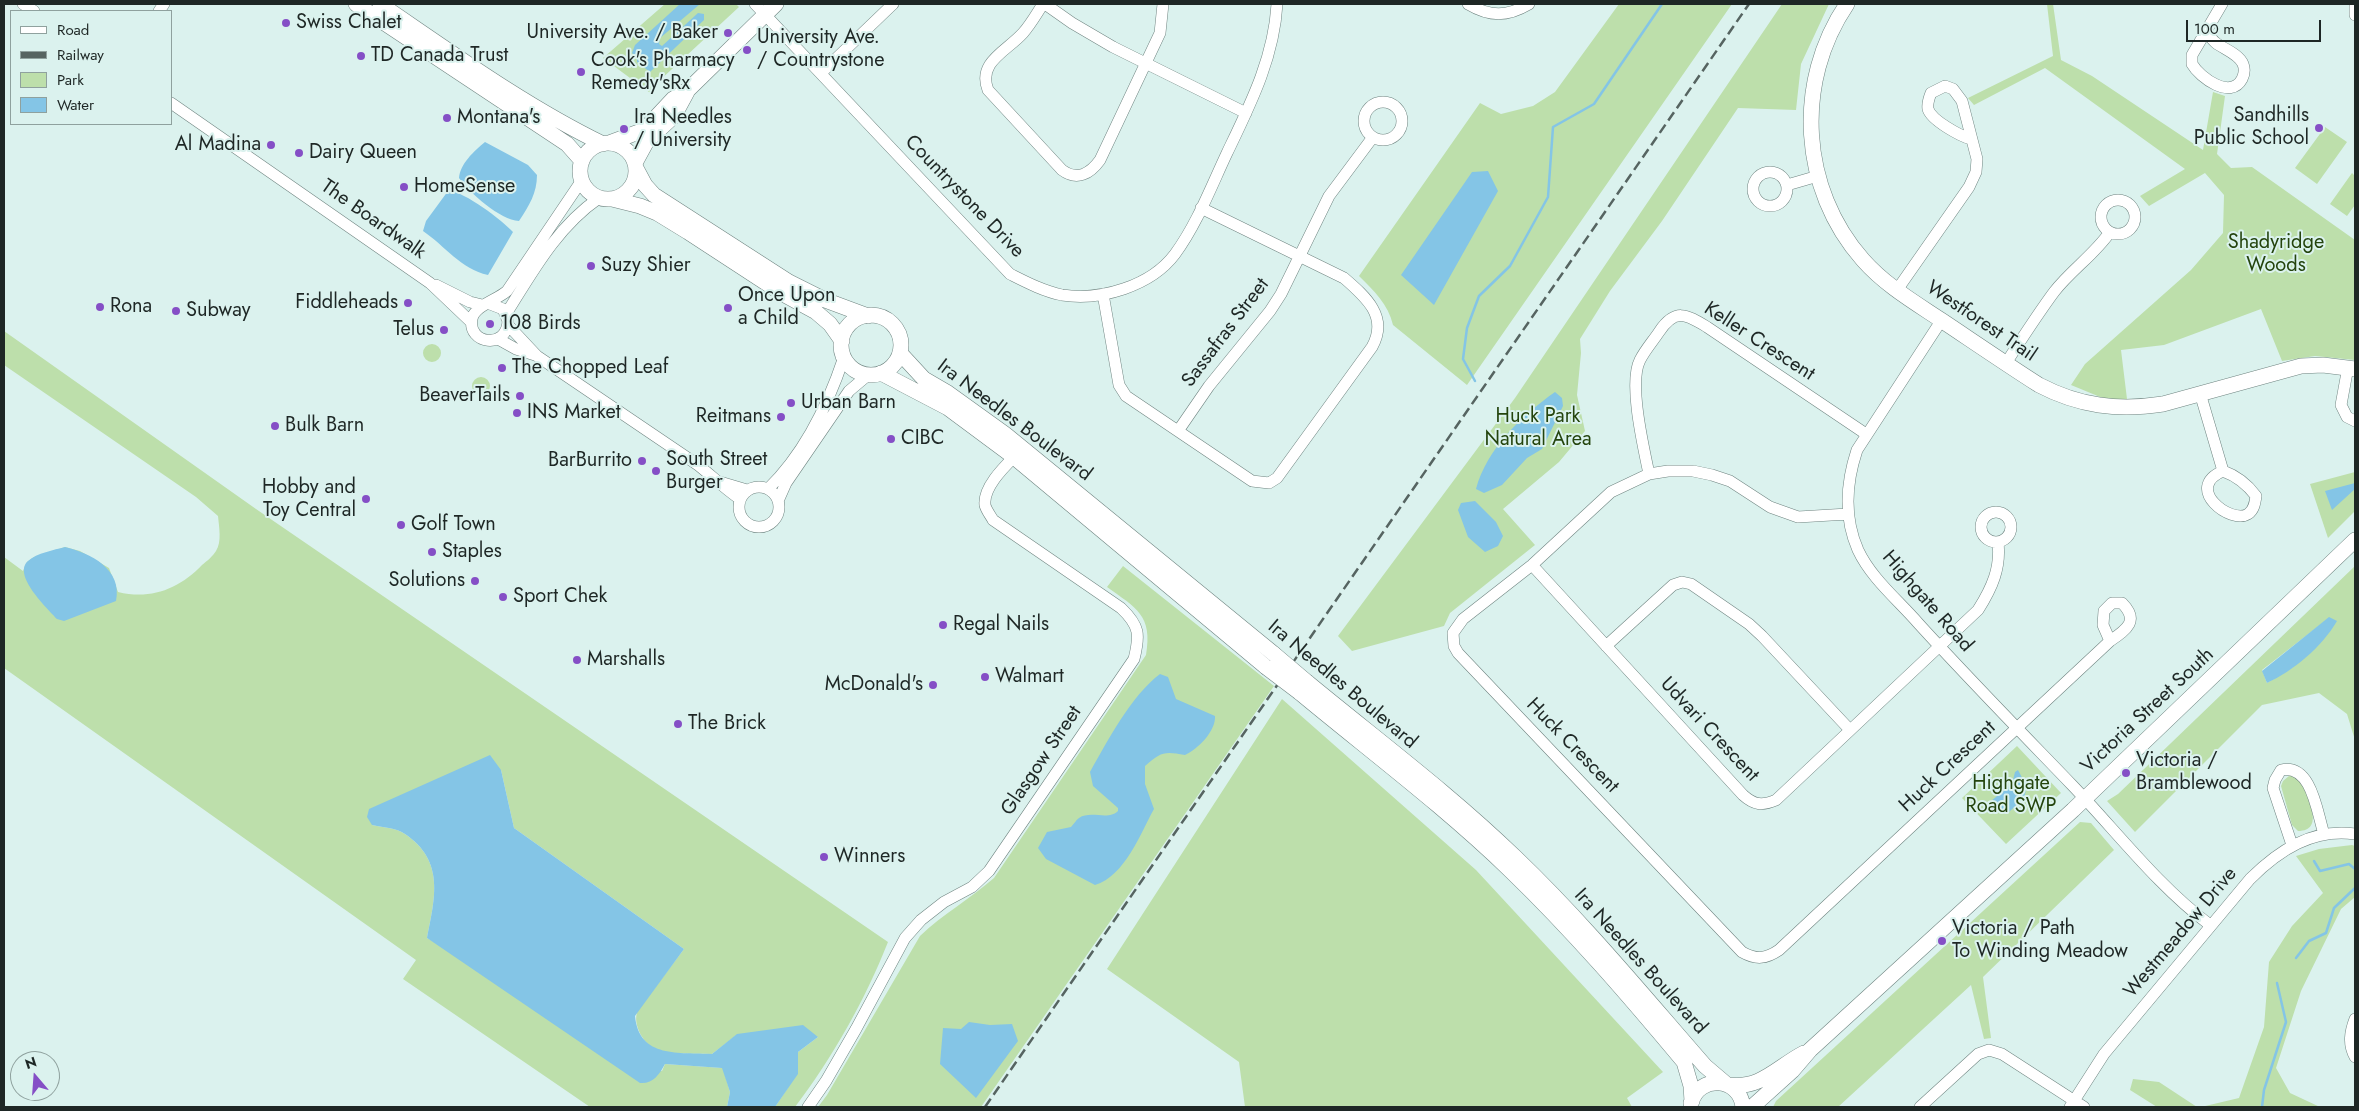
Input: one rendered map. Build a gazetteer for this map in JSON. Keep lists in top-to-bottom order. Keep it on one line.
{"streets":{"main road":["Westforest Trail","Ira Needles Boulevard","Victoria Street South"],"street":["Countrystone Drive","The Boardwalk","Sassafras Street","Keller Crescent","Highgate Road","Udvari Crescent","Huck Crescent","Glasgow Street","Westmeadow Drive"]},"crossings":[["Westforest Trail","Highgate Road"],["Keller Crescent","Highgate Road"],["Keller Crescent","Huck Crescent"],["Ira Needles Boulevard","Victoria Street South"],["Ira Needles Boulevard","Glasgow Street"],["Highgate Road","Victoria Street South"],["Highgate Road","Udvari Crescent"],["Highgate Road","Huck Crescent"],["Highgate Road","Westmeadow Drive"],["Udvari Crescent","Huck Crescent"]],"parks":["Shadyridge Woods","Huck Park Natural Area","Highgate Road SWP"],"places":["Swiss Chalet","University Ave. / Baker","University Ave. / Countrystone","TD Canada Trust","Cook's Pharmacy Remedy'sRx","Montana's","Sandhills Public School","Ira Needles / University","Al Madina","Dairy Queen","HomeSense","Suzy Shier","Fiddleheads","Rona","Once Upon a Child","Subway","108 Birds","Telus","The Chopped Leaf","BeaverTails","Urban Barn","INS Market","Reitmans","Bulk Barn","CIBC","BarBurrito","South Street Burger","Hobby and Toy Central","Golf Town","Staples","Solutions","Sport Chek","Regal Nails","Marshalls","Walmart","McDonald's","The Brick","Victoria / Bramblewood","Winners","Victoria / Path To Winding Meadow"],"legend":["Road","Railway","Park","Water"],"scale_bar":"100 m","north":"top"}
